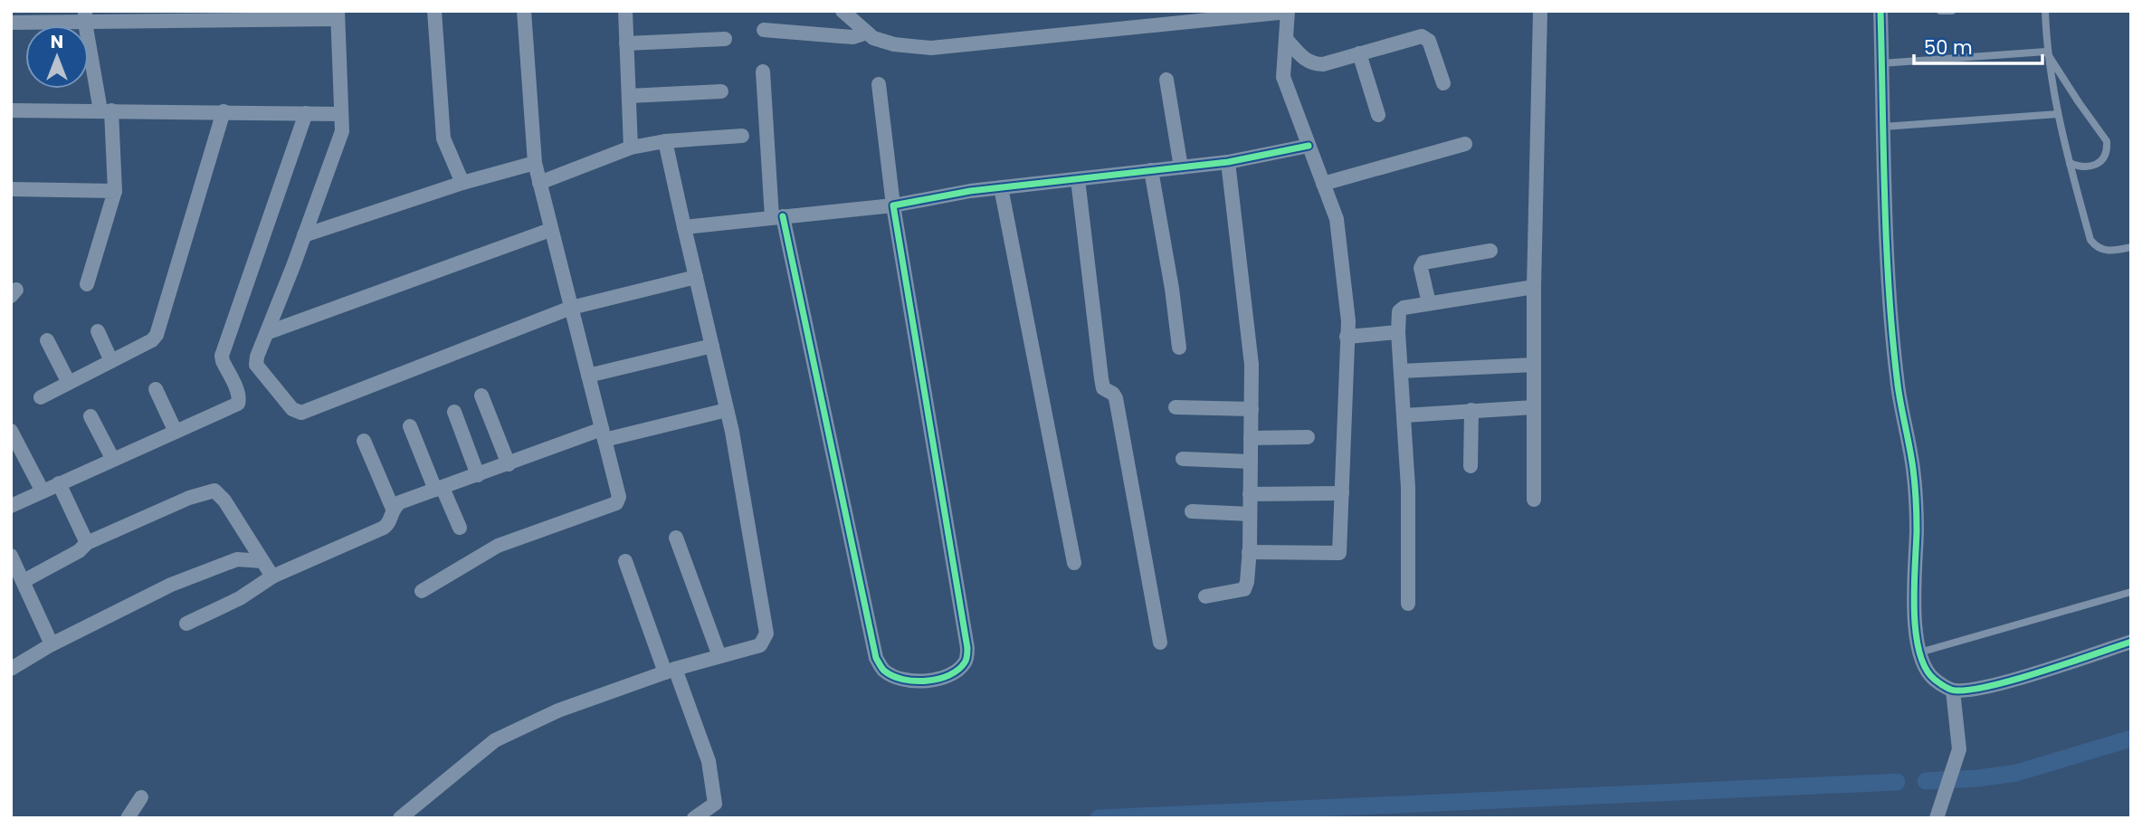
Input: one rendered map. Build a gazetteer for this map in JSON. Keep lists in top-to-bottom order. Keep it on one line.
{"scale_bar":"50 m","north":"top"}
